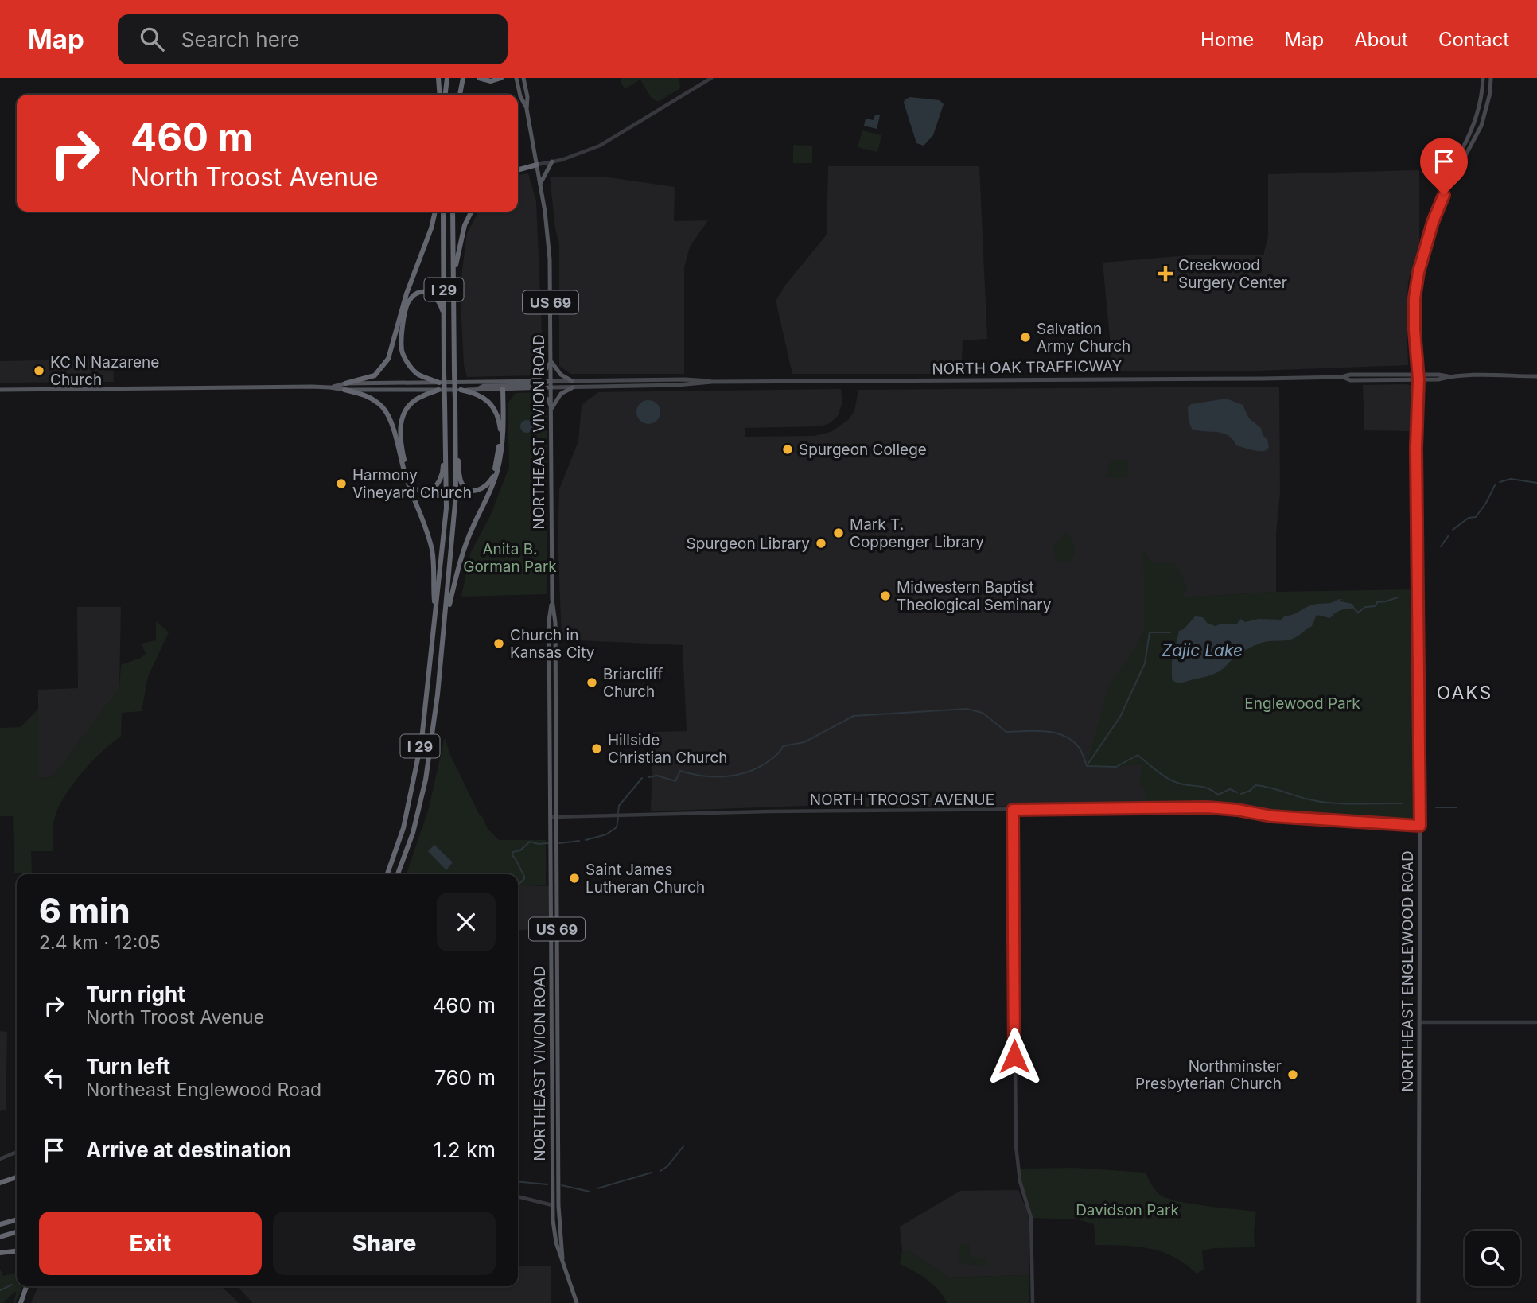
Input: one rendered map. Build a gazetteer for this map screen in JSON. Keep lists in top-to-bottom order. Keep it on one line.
{"streets":{"highway":["I 29"],"main road":["US 69","NORTH OAK TRAFFICWAY","NORTHEAST VIVION ROAD","NORTHEAST ENGLEWOOD ROAD"],"street":["NORTH TROOST AVENUE"]},"crossings":[["US 69","NORTHEAST VIVION ROAD"],["NORTH OAK TRAFFICWAY","NORTHEAST VIVION ROAD"],["NORTH OAK TRAFFICWAY","NORTHEAST ENGLEWOOD ROAD"],["NORTHEAST VIVION ROAD","NORTH TROOST AVENUE"],["NORTH TROOST AVENUE","NORTHEAST ENGLEWOOD ROAD"]],"districts":["OAKS"],"water":["Zajic Lake"],"parks":["Anita B. Gorman Park","Englewood Park","Davidson Park"],"places":{"health":["Creekwood Surgery Center"],"other":["Salvation Army Church","KC N Nazarene Church","Spurgeon College","Harmony Vineyard Church","Mark T. Coppenger Library","Spurgeon Library","Midwestern Baptist Theological Seminary","Church in Kansas City","Briarcliff Church","Hillside Christian Church","Saint James Lutheran Church","Northminster Presbyterian Church"]},"page":{"header":"Map","search":"Search here","nav":["Home","Map","About","Contact"],"turn":["460 m","North Troost Avenue"],"heading":["6 min","2.4 km · 12:05"],"list":[{"name":"Turn right","note":"North Troost Avenue","value":"460 m"},{"name":"Turn left","note":"Northeast Englewood Road","value":"760 m"},{"name":"Arrive at destination","value":"1.2 km"}],"buttons":["Exit","Share"]}}
